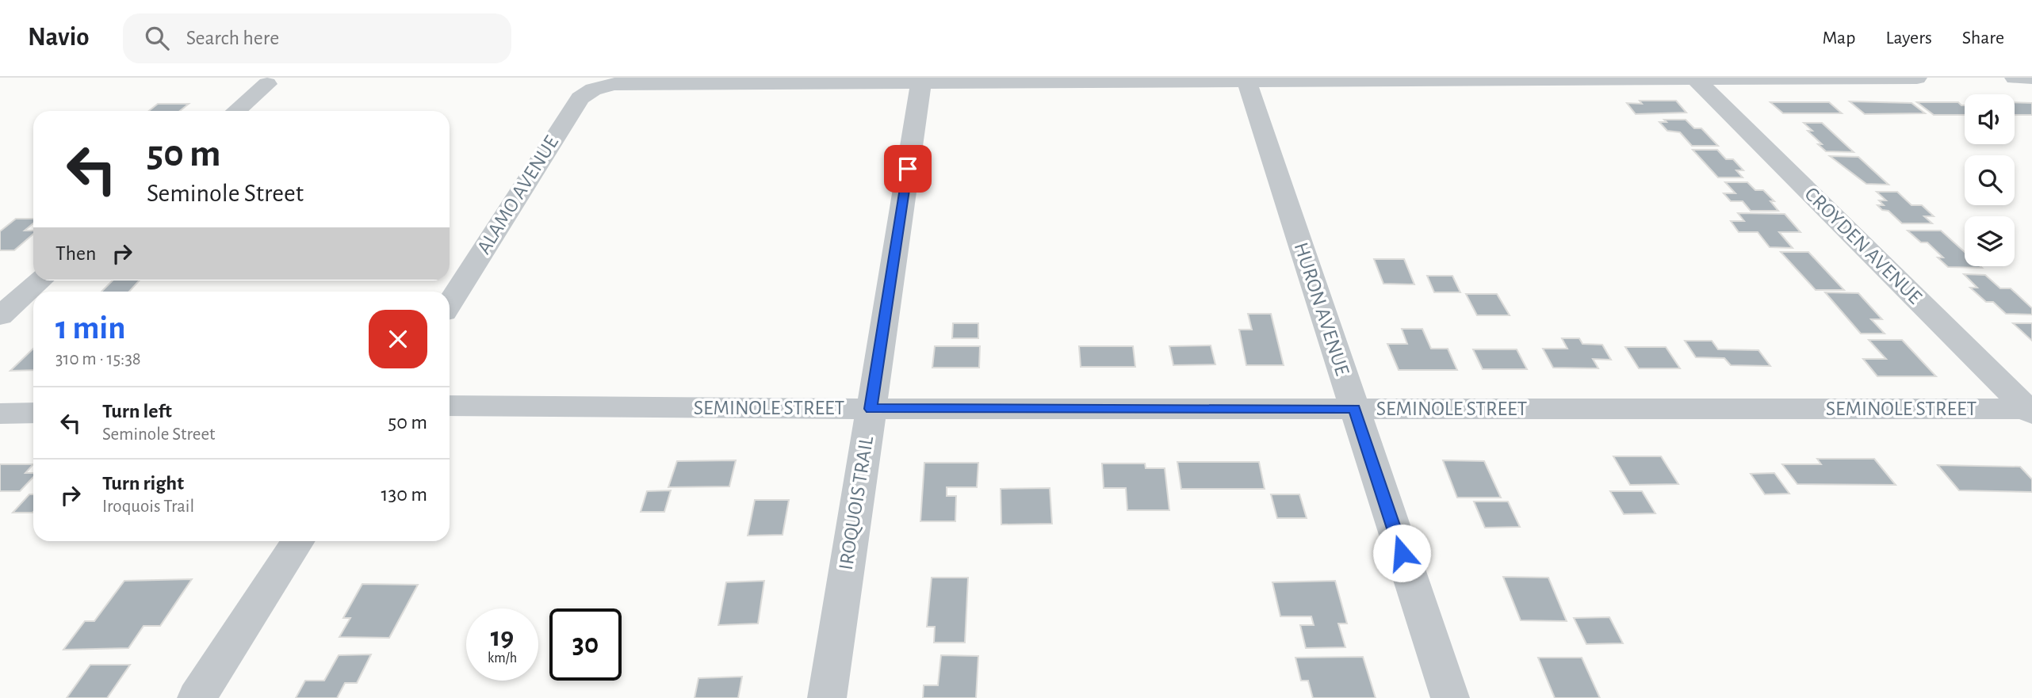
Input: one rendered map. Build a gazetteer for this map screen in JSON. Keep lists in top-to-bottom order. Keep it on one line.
{"streets":{"street":["ALAMO AVENUE","CROYDEN AVENUE","HURON AVENUE","SEMINOLE STREET","IROQUOIS TRAIL"]},"crossings":[["ALAMO AVENUE","IROQUOIS TRAIL"],["CROYDEN AVENUE","SEMINOLE STREET"],["HURON AVENUE","SEMINOLE STREET"],["SEMINOLE STREET","IROQUOIS TRAIL"]],"page":{"header":"Navio","search":"Search here","nav":["Map","Layers","Share"],"turn":["50 m","Seminole Street"],"then":"Then","heading":["1 min","310 m · 15:38"],"list":[{"name":"Turn left","note":"Seminole Street","value":"50 m"},{"name":"Turn right","note":"Iroquois Trail","value":"130 m"}],"speed":"19 km/h","limit":"30"}}
